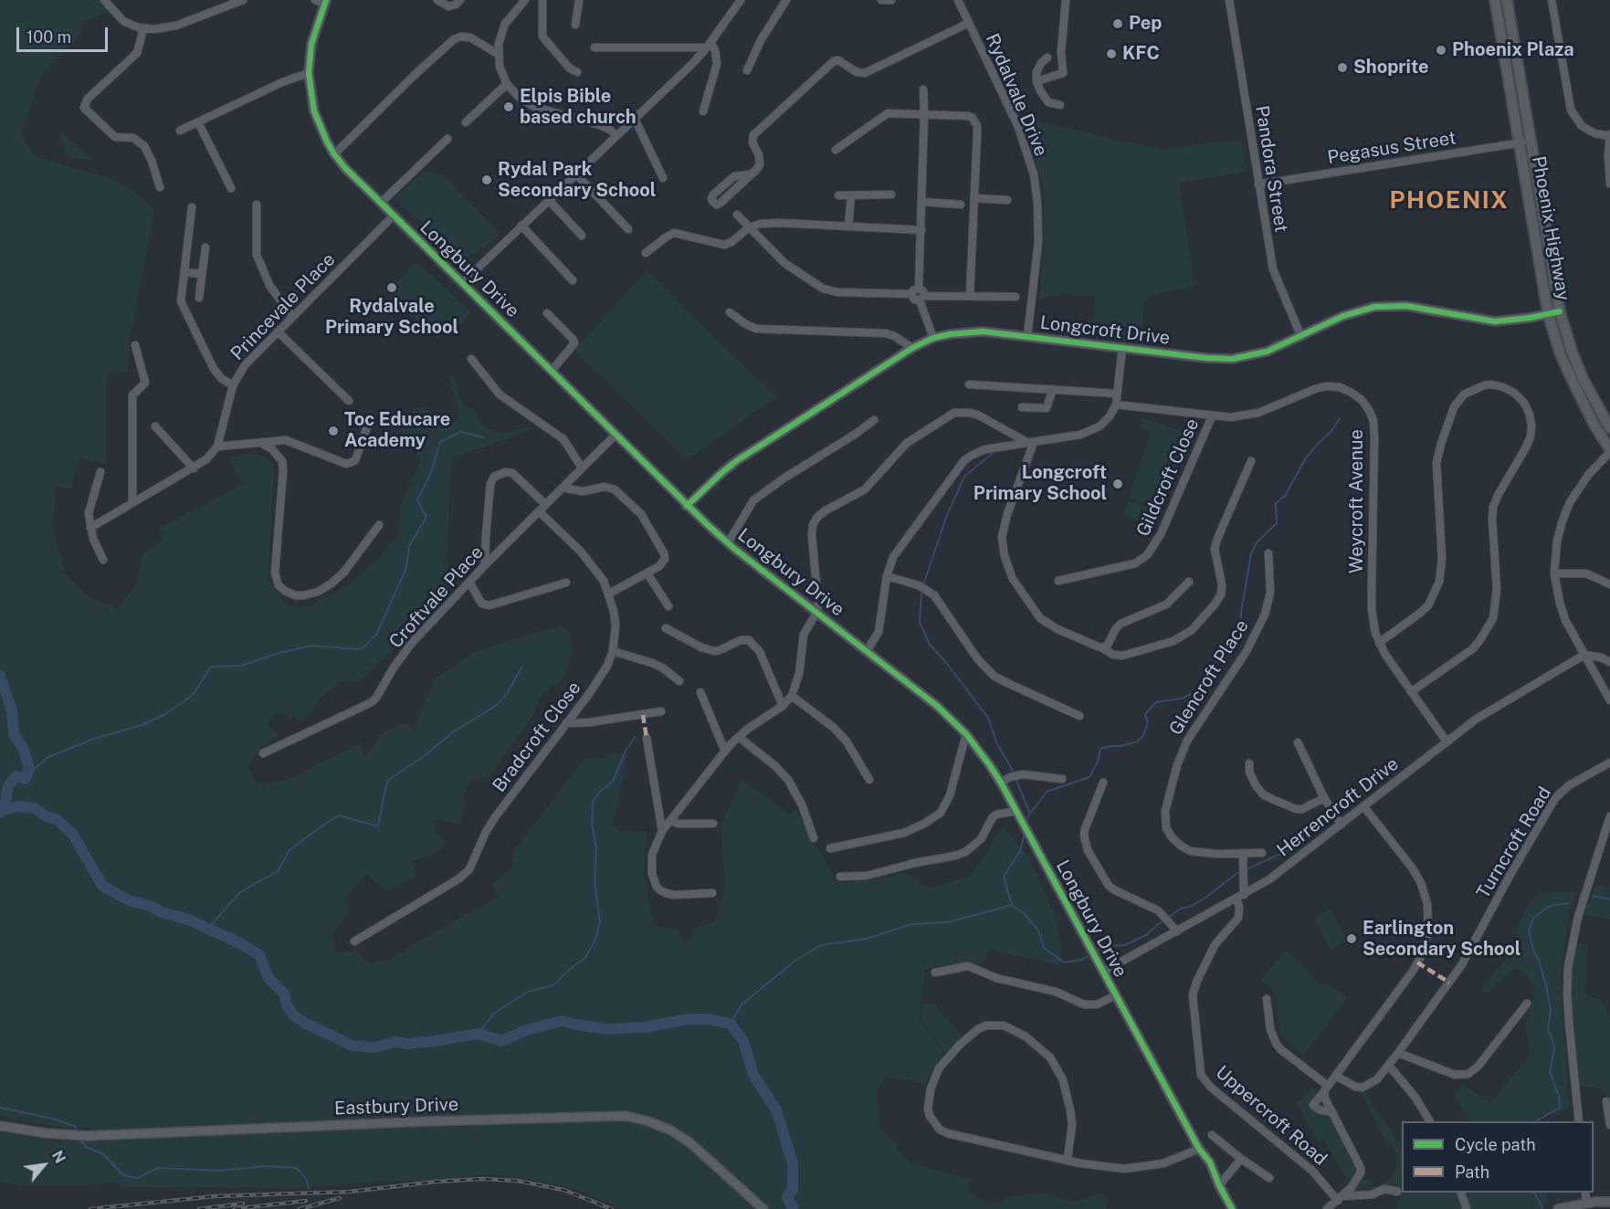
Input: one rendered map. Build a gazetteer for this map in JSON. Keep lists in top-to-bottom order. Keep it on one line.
{"streets":{"main road":["Phoenix Highway"],"street":["Rydalvale Drive","Pegasus Street","Pandora Street","Longbury Drive","Princevale Place","Longcroft Drive","Gildcroft Close","Weycroft Avenue","Croftvale Place","Glencroft Place","Bradcroft Close","Herrencroft Drive","Turncroft Road","Eastbury Drive","Uppercroft Road"]},"crossings":[["Rydalvale Drive","Longcroft Drive"],["Pegasus Street","Pandora Street"],["Pegasus Street","Phoenix Highway"],["Pandora Street","Longcroft Drive"],["Phoenix Highway","Longcroft Drive"],["Longbury Drive","Princevale Place"],["Longbury Drive","Longcroft Drive"],["Longbury Drive","Croftvale Place"],["Longbury Drive","Herrencroft Drive"],["Gildcroft Close","Weycroft Avenue"],["Weycroft Avenue","Herrencroft Drive"],["Croftvale Place","Bradcroft Close"],["Herrencroft Drive","Uppercroft Road"]],"districts":["PHOENIX"],"places":["Pep","Phoenix Plaza","KFC","Shoprite","Elpis Bible based church","Rydal Park Secondary School","Rydalvale Primary School","Toc Educare Academy","Longcroft Primary School","Earlington Secondary School"],"legend":["Cycle path","Path"],"scale_bar":"100 m","north":"top right"}
